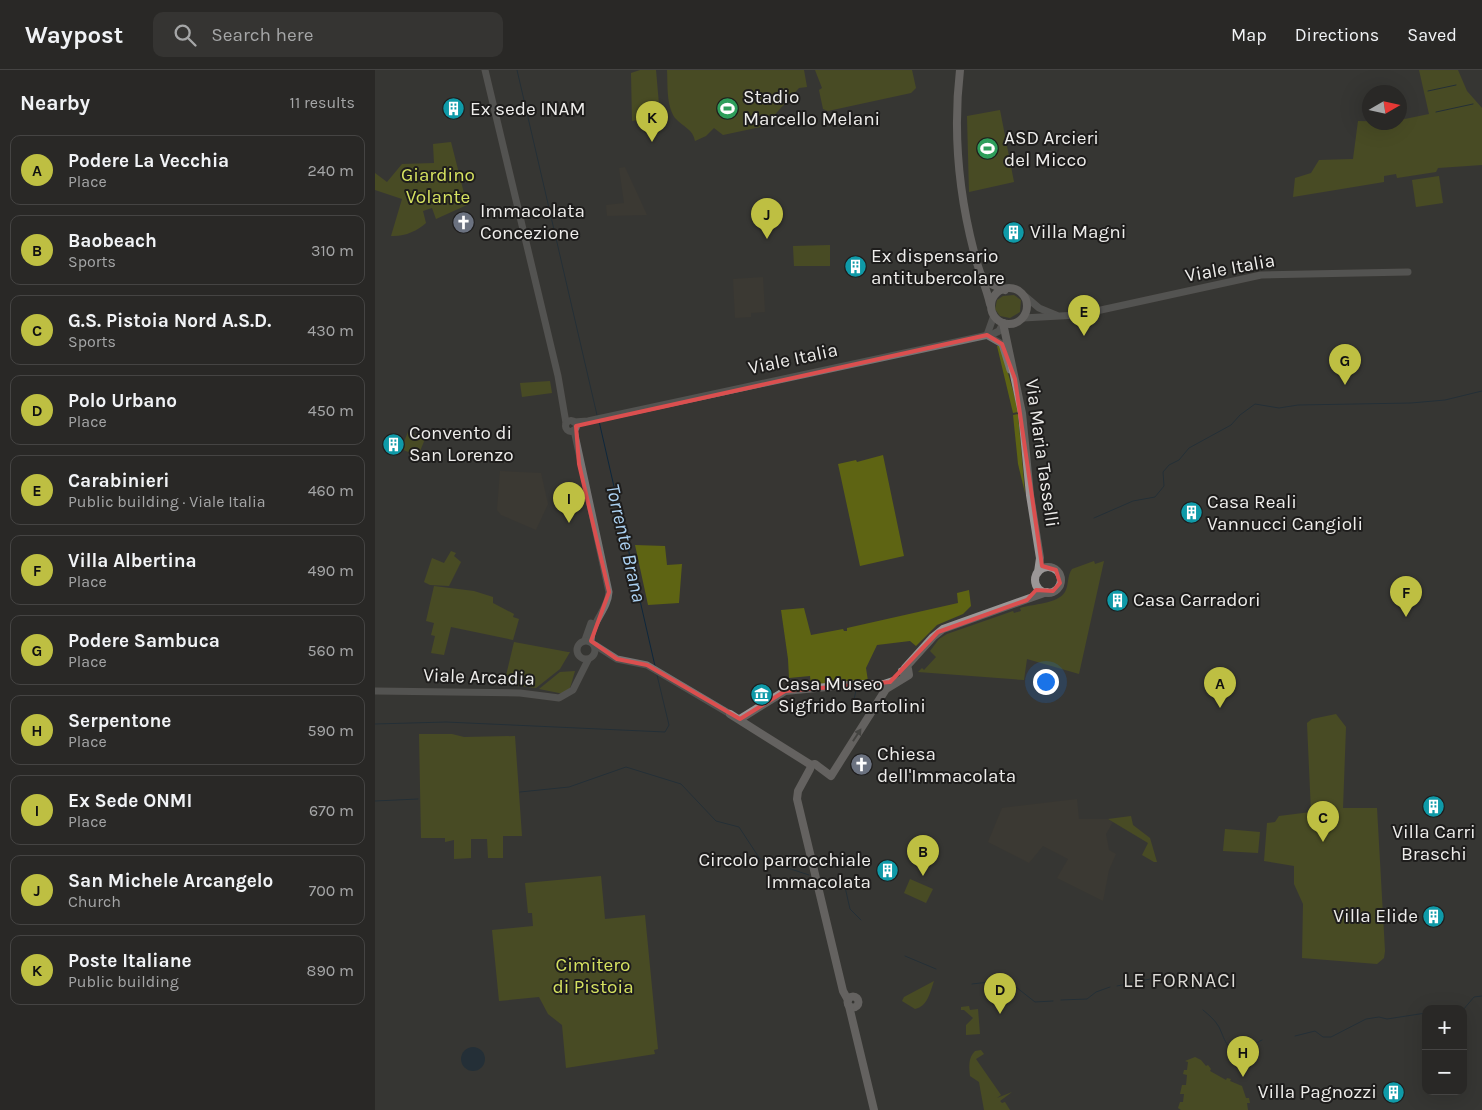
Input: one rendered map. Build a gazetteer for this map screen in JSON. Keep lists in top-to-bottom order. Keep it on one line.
{"streets":{"main road":["Via Maria Tasselli"],"street":["Viale Italia","Viale Arcadia"]},"crossings":[["Viale Italia","Via Maria Tasselli"]],"districts":["LE FORNACI"],"water":["Torrente Brana"],"parks":["Giardino Volante","Cimitero di Pistoia"],"places":{"sports":["Stadio Marcello Melani","ASD Arcieri del Micco"],"building":["Ex sede INAM","Villa Magni","Ex dispensario antitubercolare","Convento di San Lorenzo","Casa Reali Vannucci Cangioli","Casa Carradori","Villa Carri Braschi","Circolo parrocchiale Immacolata","Villa Elide","Villa Pagnozzi"],"church":["Immacolata Concezione","Chiesa dell'Immacolata"],"museum":["Casa Museo Sigfrido Bartolini"]},"north":"right","page":{"header":"Waypost","search":"Search here","nav":["Map","Directions","Saved"],"heading":["Nearby","11 results"],"pins":["K","J","E","G","I","F","A","C","B","D","H"],"list":[{"mark":"A","name":"Podere La Vecchia","note":"Place","value":"240 m"},{"mark":"B","name":"Baobeach","note":"Sports","value":"310 m"},{"mark":"C","name":"G.S. Pistoia Nord A.S.D.","note":"Sports","value":"430 m"},{"mark":"D","name":"Polo Urbano","note":"Place","value":"450 m"},{"mark":"E","name":"Carabinieri","note":"Public building · Viale Italia","value":"460 m"},{"mark":"F","name":"Villa Albertina","note":"Place","value":"490 m"},{"mark":"G","name":"Podere Sambuca","note":"Place","value":"560 m"},{"mark":"H","name":"Serpentone","note":"Place","value":"590 m"},{"mark":"I","name":"Ex Sede ONMI","note":"Place","value":"670 m"},{"mark":"J","name":"San Michele Arcangelo","note":"Church","value":"700 m"},{"mark":"K","name":"Poste Italiane","note":"Public building","value":"890 m"}],"map_buttons":["+","−"]}}
